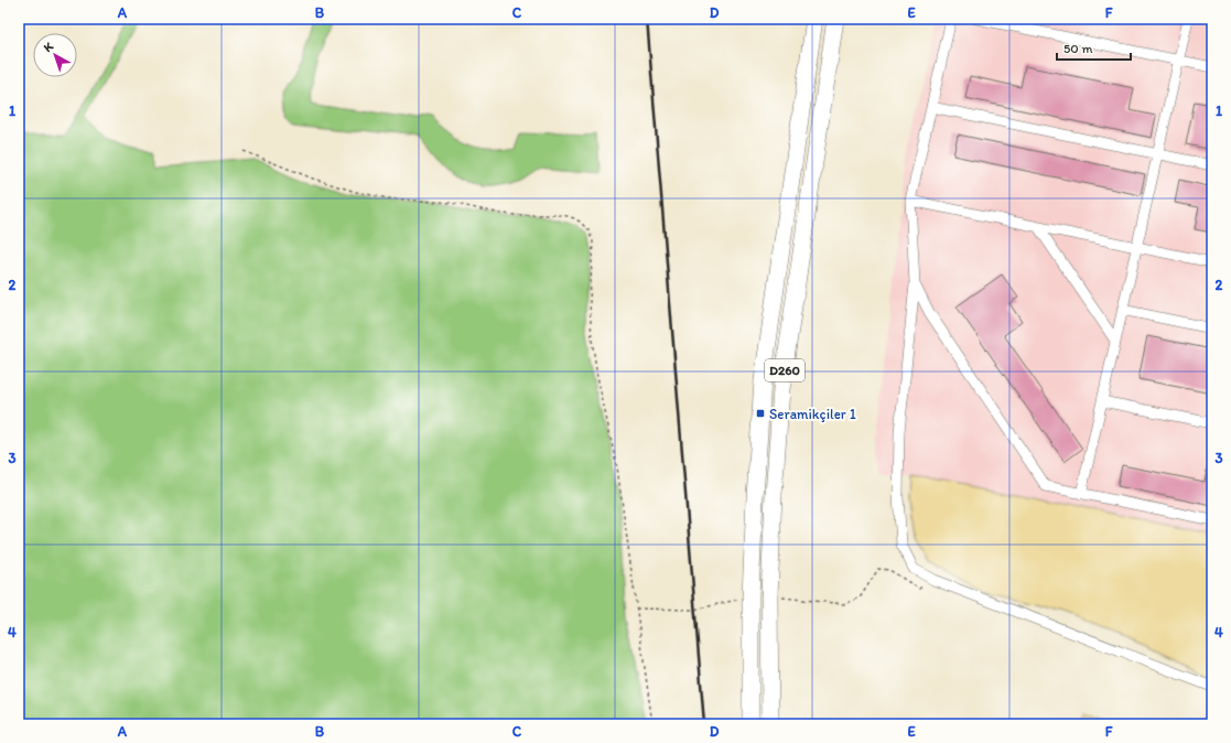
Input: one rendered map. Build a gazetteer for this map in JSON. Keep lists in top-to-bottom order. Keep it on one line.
{"streets":{"highway":["D260"]},"places":{"transit":["Seramikçiler 1"]},"scale_bar":"50 m","north":"top left","grid":{"columns":["A","B","C","D","E","F"],"rows":["1","2","3","4"]}}
